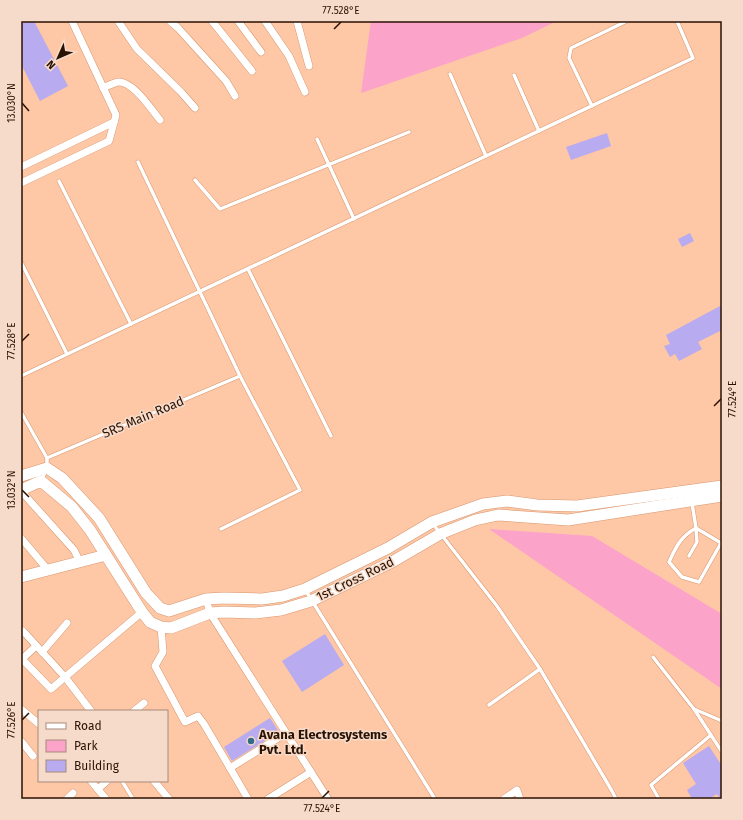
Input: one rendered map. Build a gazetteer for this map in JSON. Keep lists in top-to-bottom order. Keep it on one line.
{"streets":{"street":["1st Cross Road"],"lane":["SRS Main Road"]},"places":["Avana Electrosystems Pvt. Ltd."],"legend":["Road","Park","Building"],"north":"bottom left","coordinates":["77.528°E","13.030°N","77.524°E","13.032°N","77.526°E"]}
